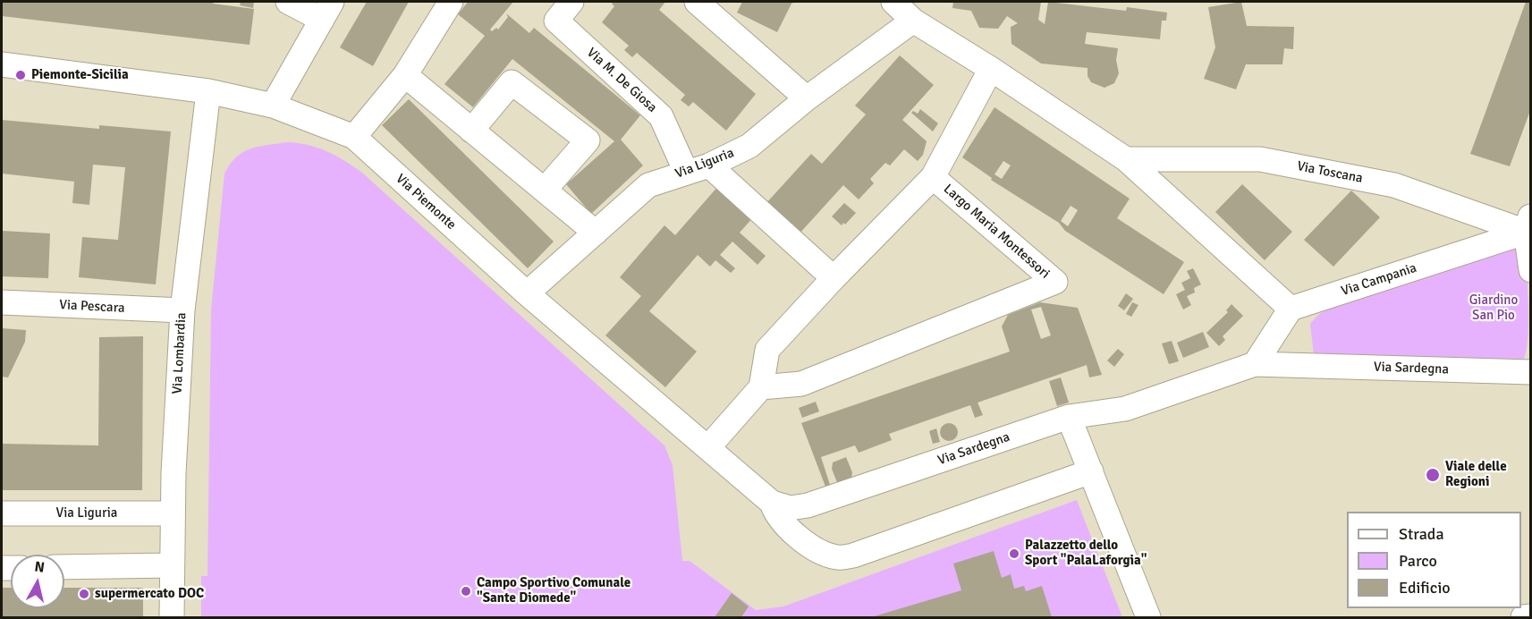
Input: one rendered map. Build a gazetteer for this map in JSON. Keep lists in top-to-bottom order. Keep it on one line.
{"streets":{"street":["Via M. De Giosa","Via Liguria","Via Toscana","Via Piemonte","Largo Maria Montessori","Via Campania","Via Pescara","Via Lombardia","Via Sardegna"]},"crossings":[["Via M. De Giosa","Via Liguria"],["Via Liguria","Via Piemonte"],["Via Liguria","Via Lombardia"],["Via Toscana","Via Campania"],["Via Piemonte","Via Lombardia"],["Via Piemonte","Via Sardegna"],["Via Pescara","Via Lombardia"]],"parks":["Giardino San Pio"],"places":["Piemonte-Sicilia","Viale delle Regioni","Palazzetto dello Sport \"PalaLaforgia\"","Campo Sportivo Comunale \"Sante Diomede\"","supermercato DOC"],"legend":["Strada","Parco","Edificio"],"north":"top"}
